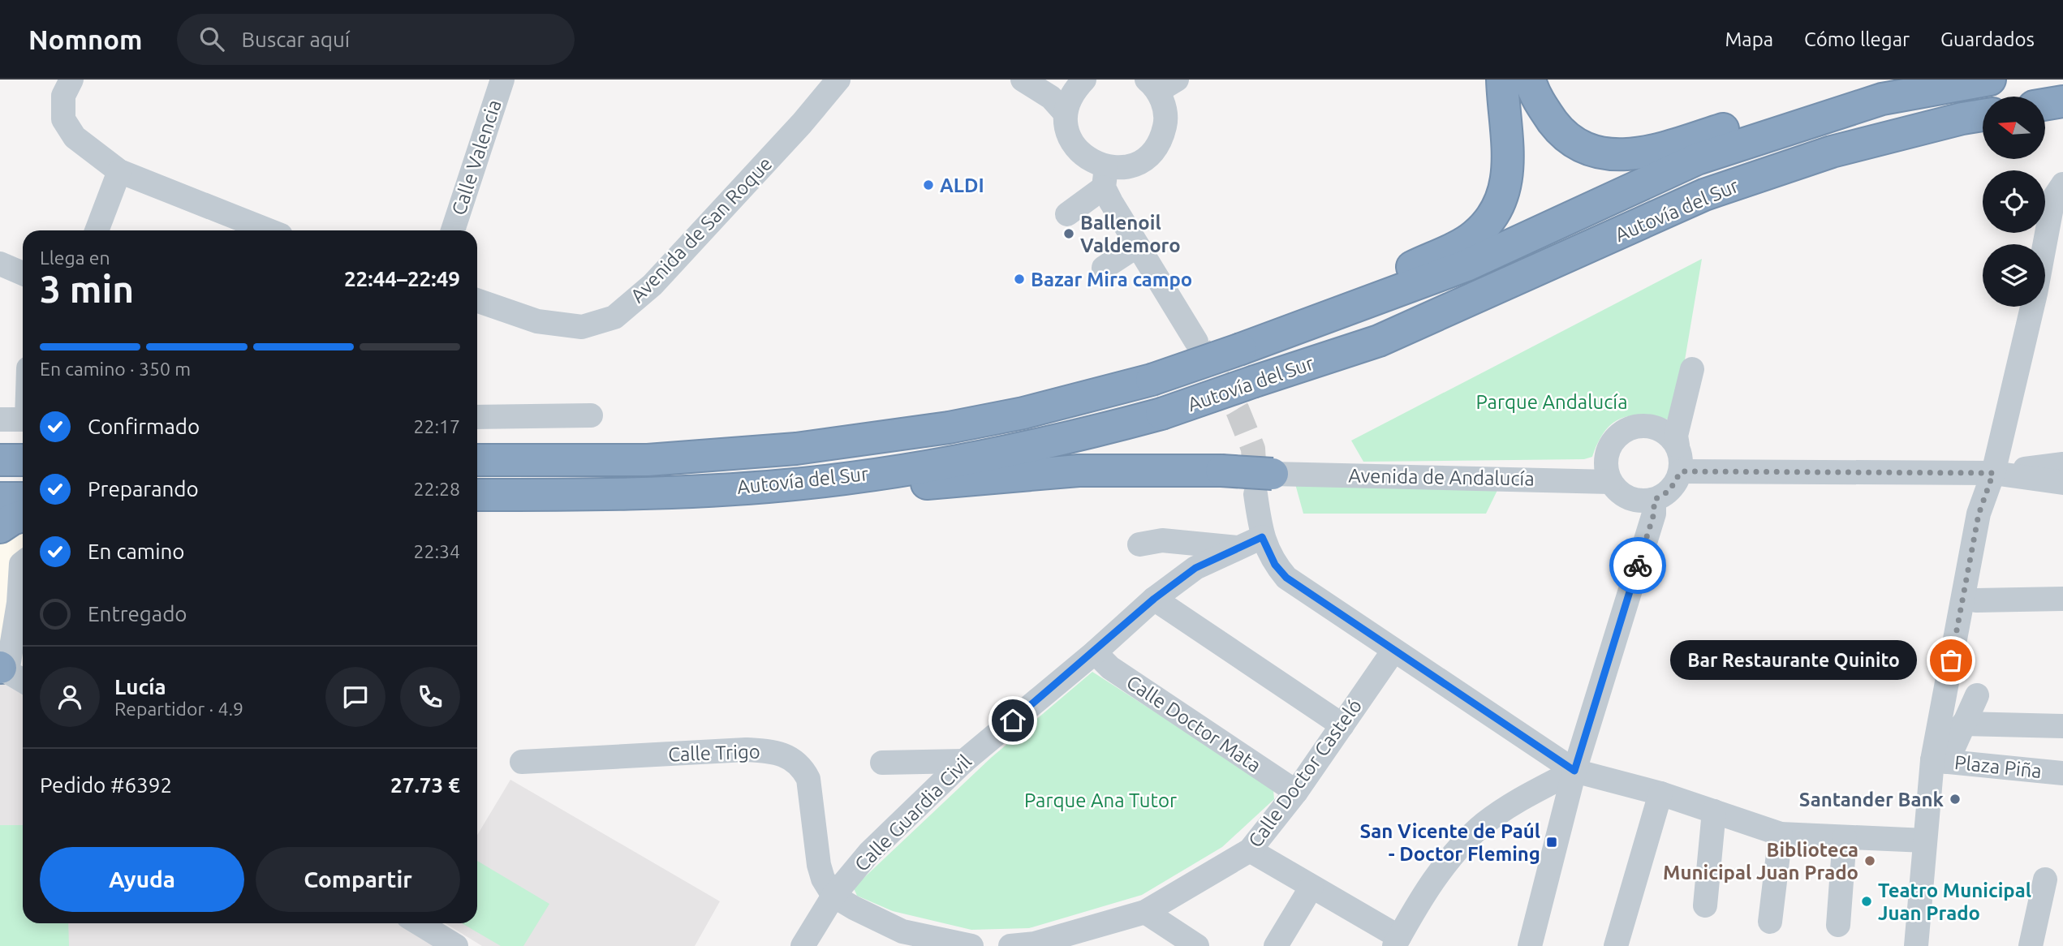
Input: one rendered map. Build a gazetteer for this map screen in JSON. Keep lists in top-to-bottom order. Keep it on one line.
{"streets":{"highway":["Autovía del Sur"],"street":["Calle Valencia","Avenida de San Roque","Avenida de Andalucía","Calle Doctor Mata","Calle Trigo","Plaza Piña","Calle Doctor Casteló","Calle Guardia Civil"]},"crossings":[["Calle Doctor Mata","Calle Doctor Casteló"],["Calle Doctor Mata","Calle Guardia Civil"],["Calle Trigo","Calle Guardia Civil"]],"parks":["Parque Andalucía","Parque Ana Tutor"],"places":{"other":["ALDI","Ballenoil Valdemoro","Bazar Mira campo","Bar Restaurante Quinito","Santander Bank","Biblioteca Municipal Juan Prado","Teatro Municipal Juan Prado"],"transit":["San Vicente de Paúl - Doctor Fleming"]},"north":"left","page":{"header":"Nomnom","search":"Buscar aquí","nav":["Mapa","Cómo llegar","Guardados"],"heading":["3 min","Llega en","22:44–22:49"],"panel":["Lucía","Repartidor · 4.9","Pedido #6392","27.73 €"],"bar":"En camino · 350 m","list":[["Confirmado","22:17"],["Preparando","22:28"],["En camino","22:34"],"Entregado"],"bubble":"Bar Restaurante Quinito","buttons":["Ayuda","Compartir"]}}
